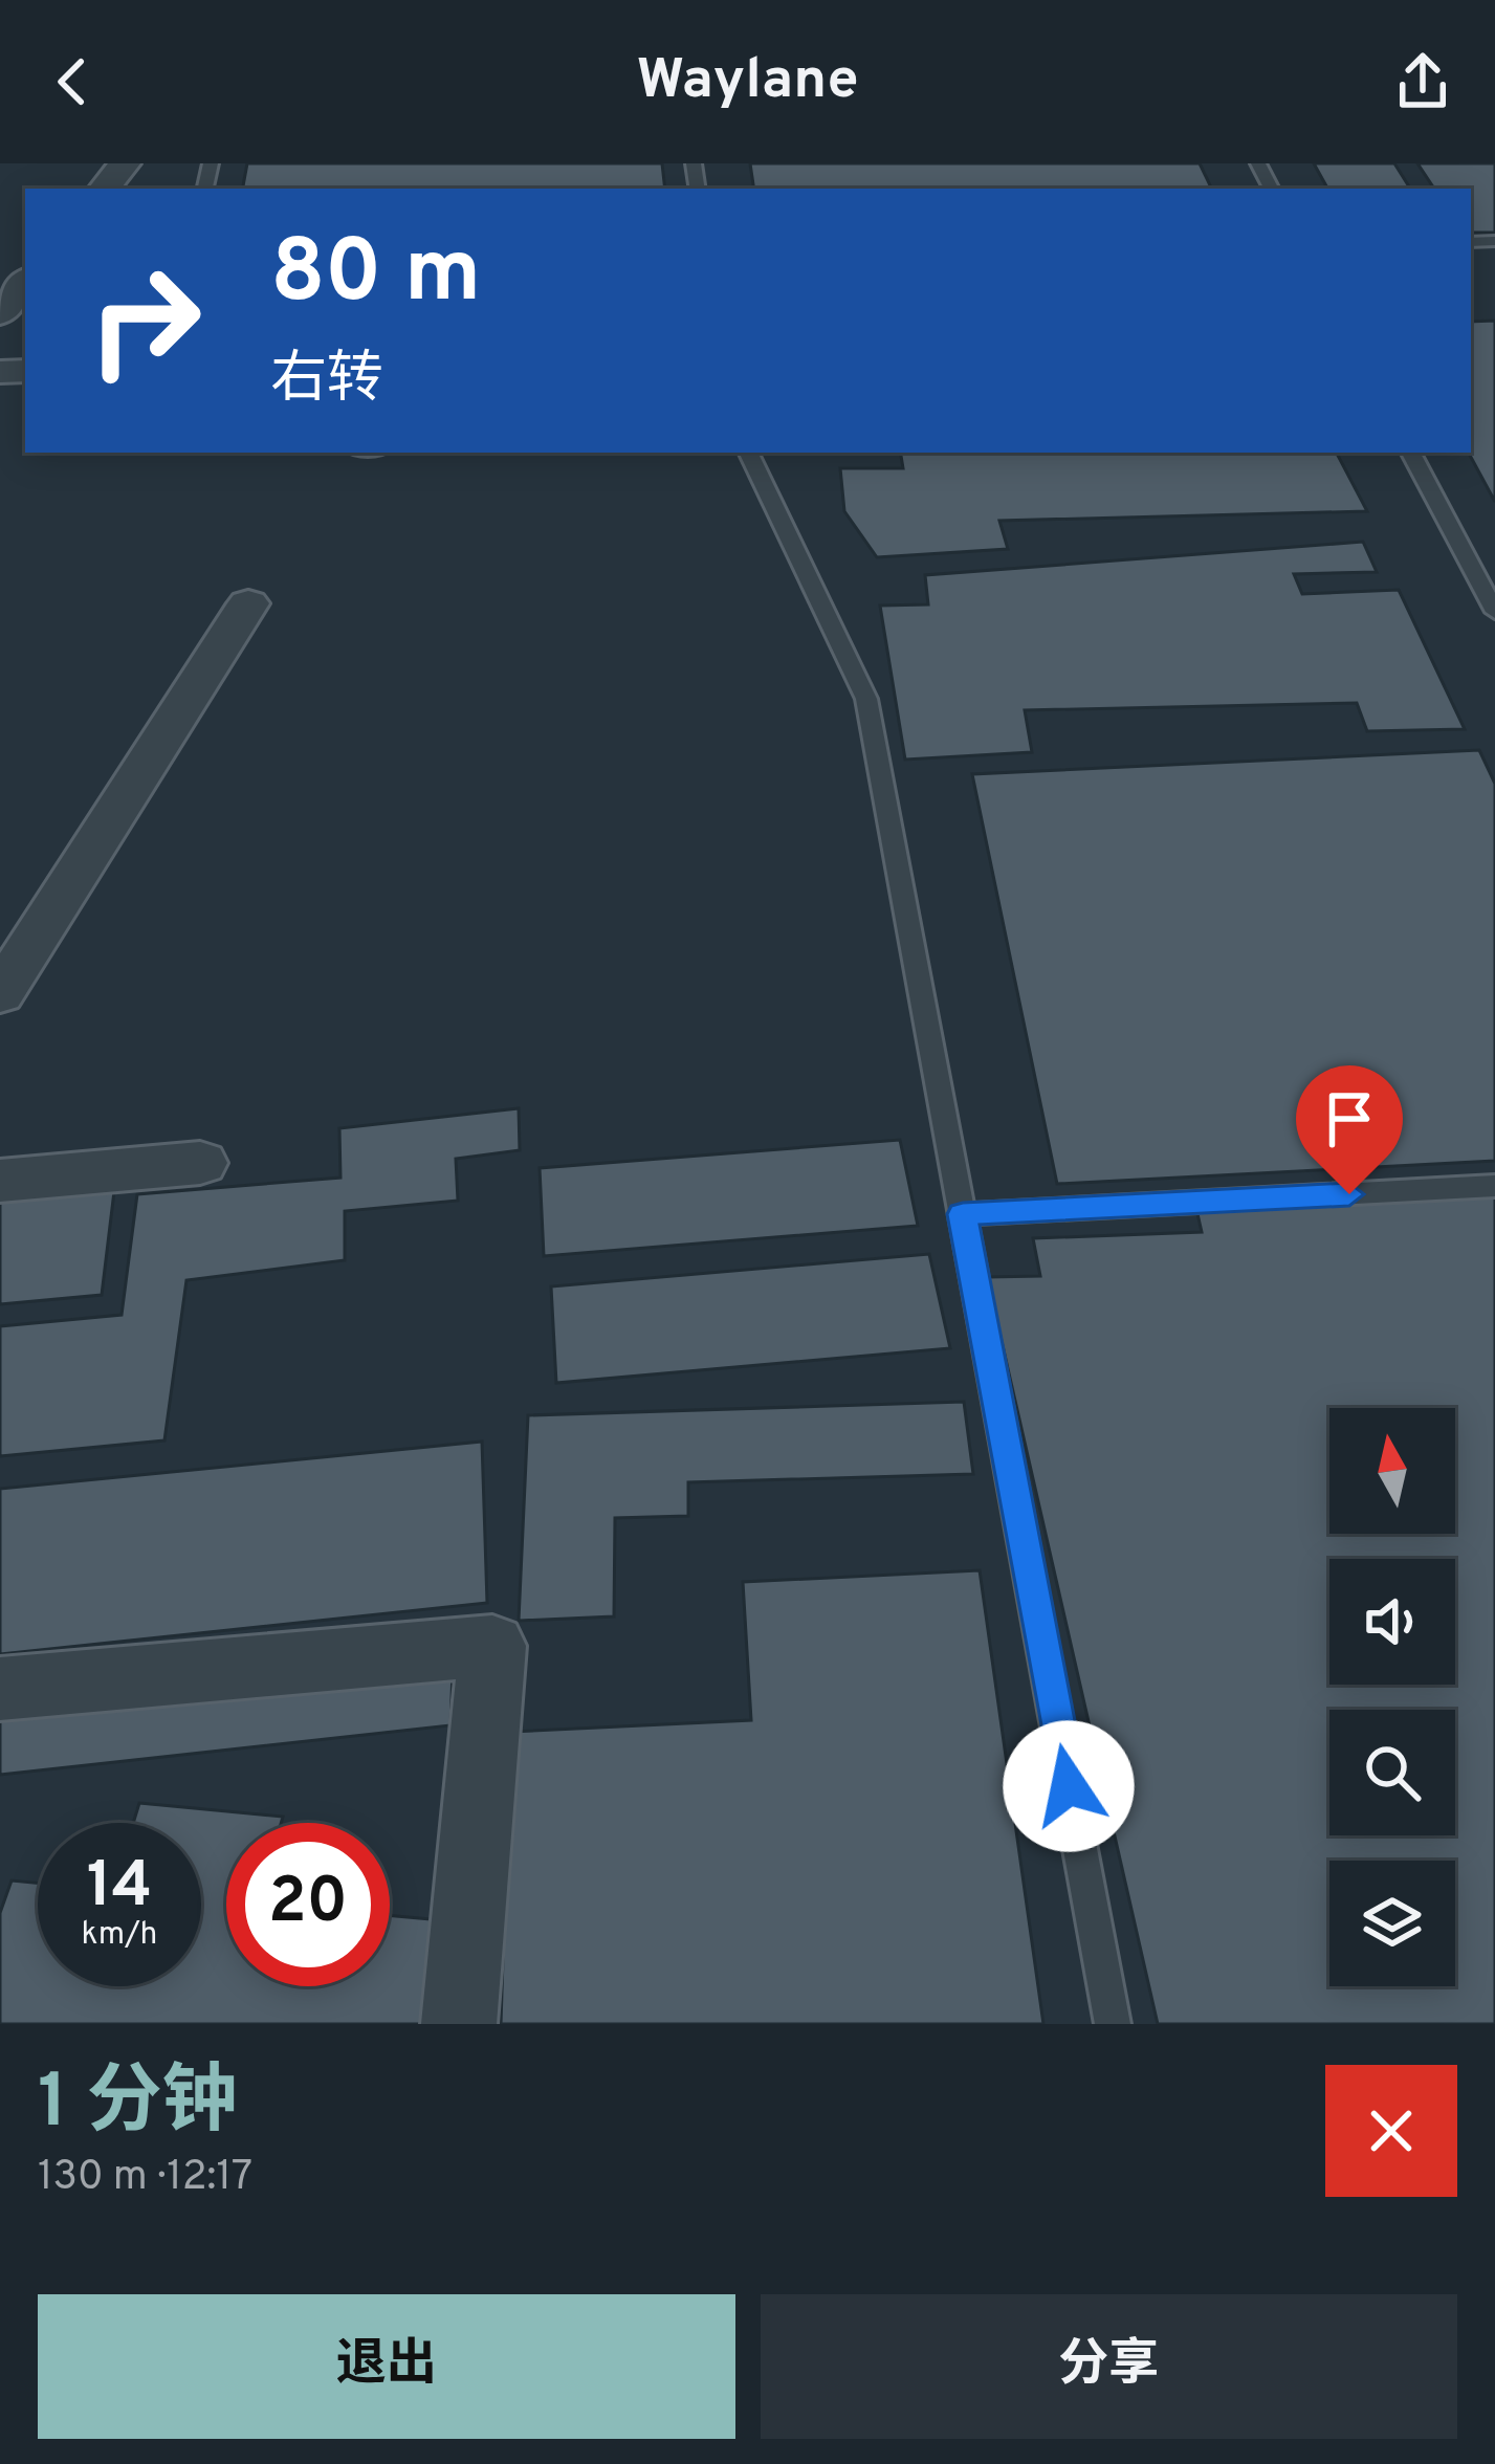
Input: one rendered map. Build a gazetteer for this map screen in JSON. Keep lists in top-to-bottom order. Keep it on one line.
{"north":"top","page":{"header":"Waylane","turn":["80 m","右转"],"speed":"14 km/h","limit":"20","heading":["1 分钟","130 m · 12:17"],"buttons":["退出","分享"]}}
